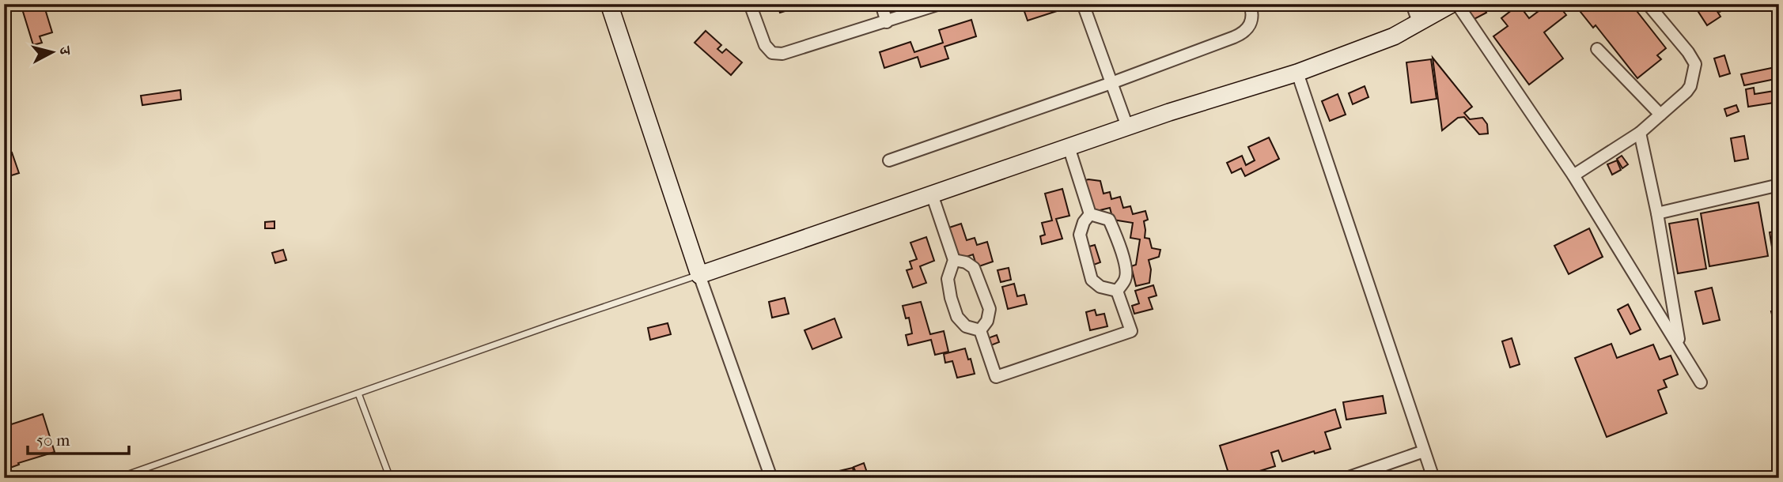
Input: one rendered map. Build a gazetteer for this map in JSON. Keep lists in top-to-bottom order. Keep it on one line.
{"scale_bar":"50 m","north":"right"}
